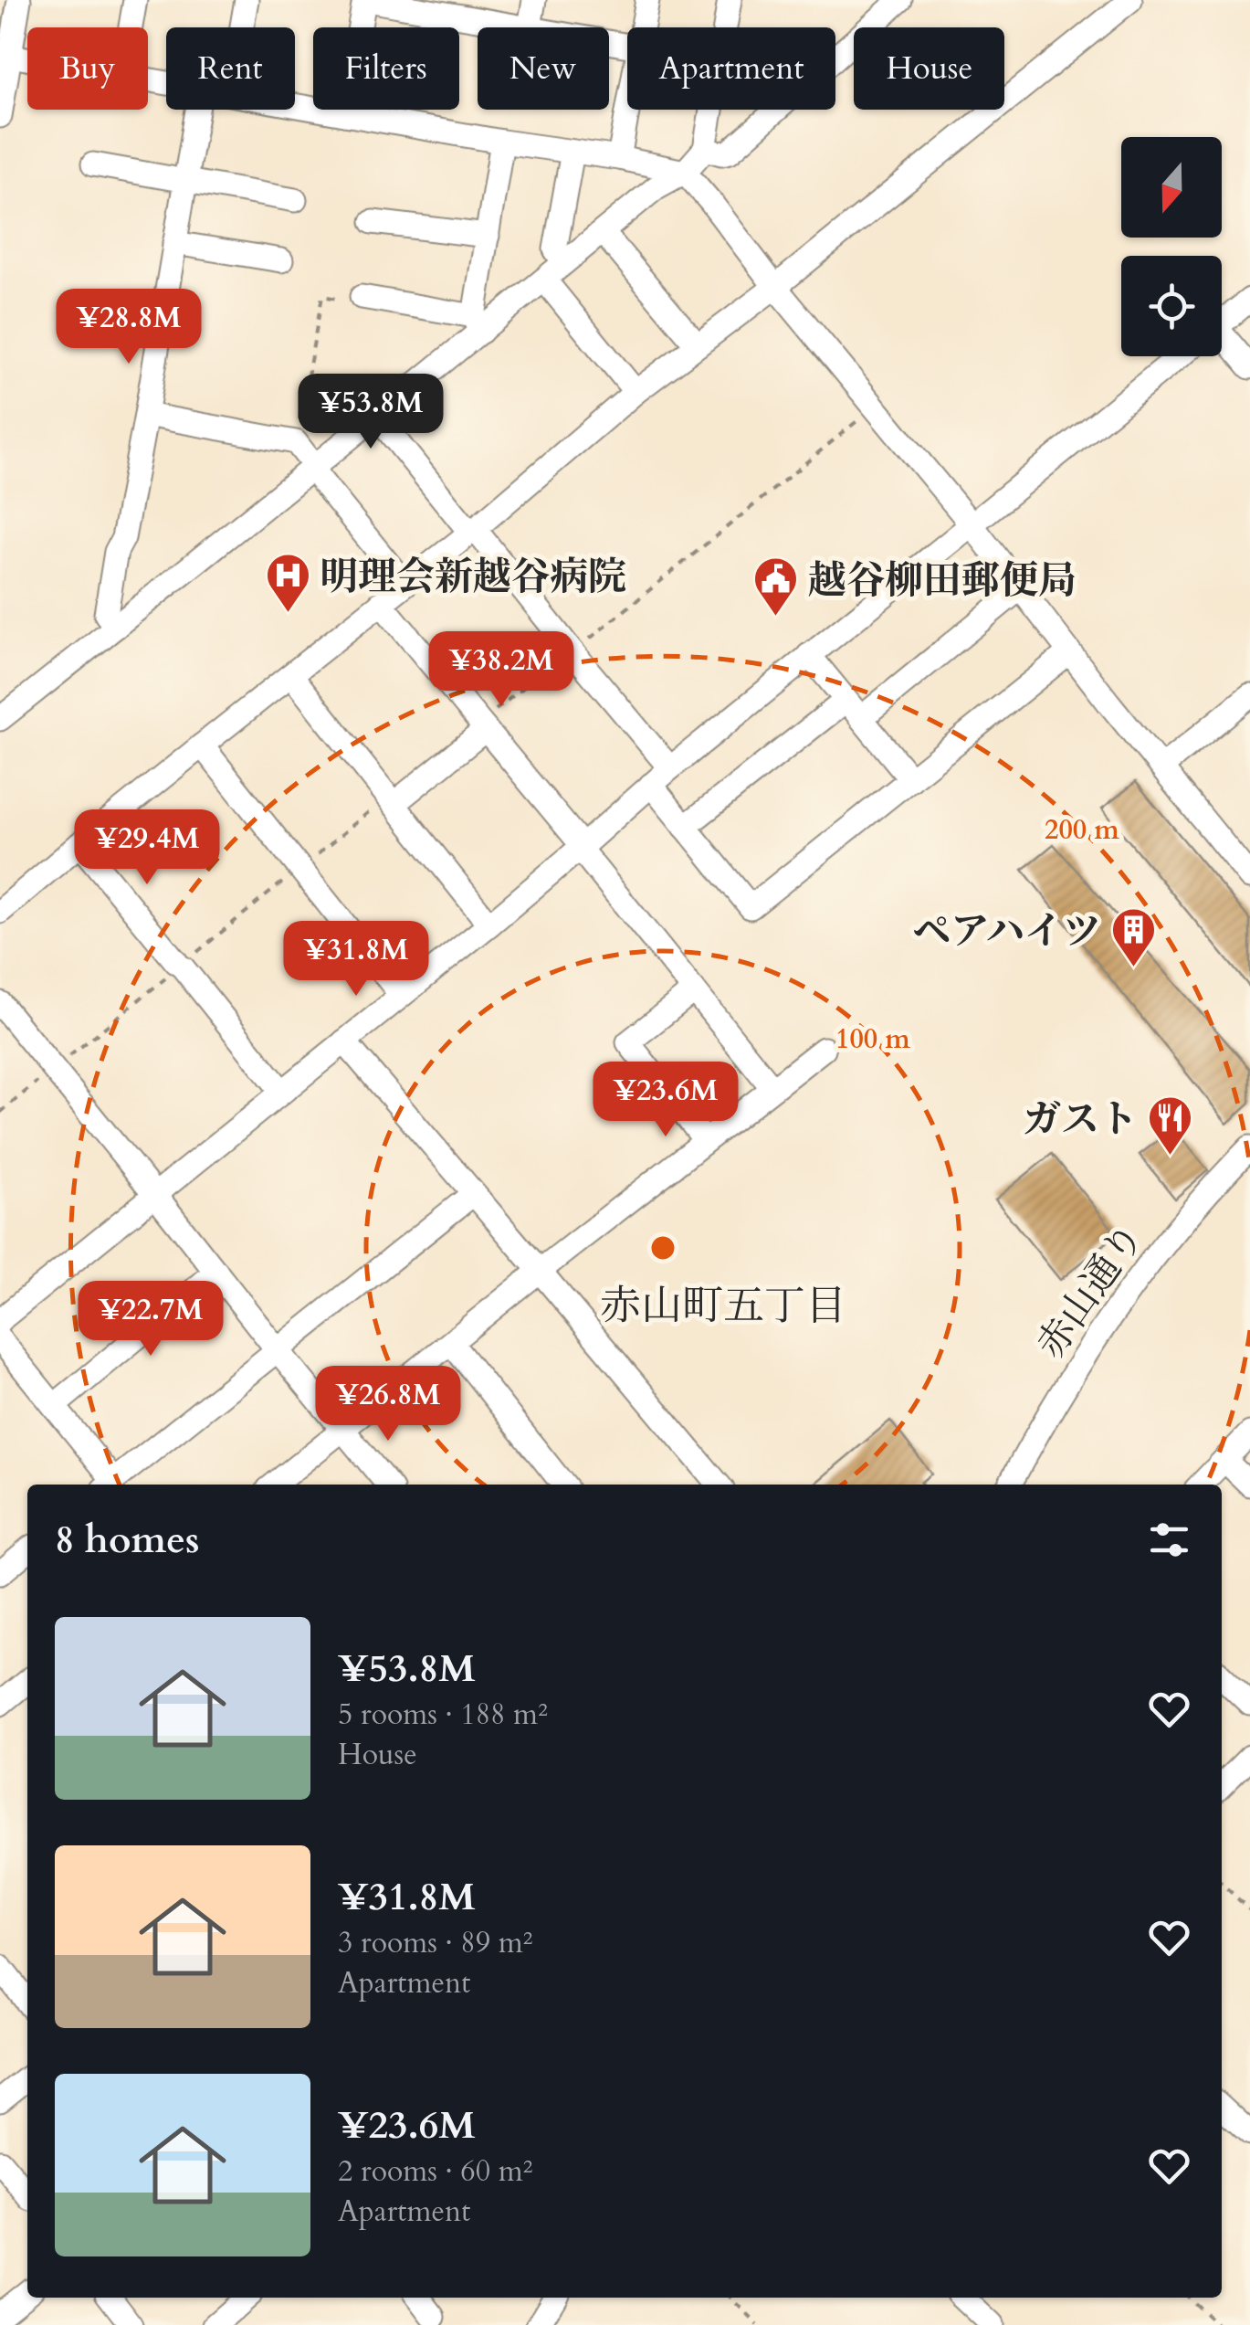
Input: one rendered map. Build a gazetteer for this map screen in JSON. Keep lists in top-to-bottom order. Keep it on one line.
{"streets":{"street":["赤山通り"]},"districts":["赤山町五丁目"],"places":{"hospital":["明理会新越谷病院"],"public building":["越谷柳田郵便局"],"building":["ペアハイツ"],"restaurant":["ガスト"]},"north":"bottom","page":{"chip":["Buy","Rent","Filters","New","Apartment","House"],"price":["¥28.8M","¥53.8M","¥38.2M","¥29.4M","¥31.8M","¥23.6M","¥22.7M","¥26.8M"],"heading":"8 homes","list":[{"name":"¥53.8M","note":"5 rooms · 188 m² · House"},{"name":"¥31.8M","note":"3 rooms · 89 m² · Apartment"},{"name":"¥23.6M","note":"2 rooms · 60 m² · Apartment"}]},"rings":["200 m","100 m"]}
